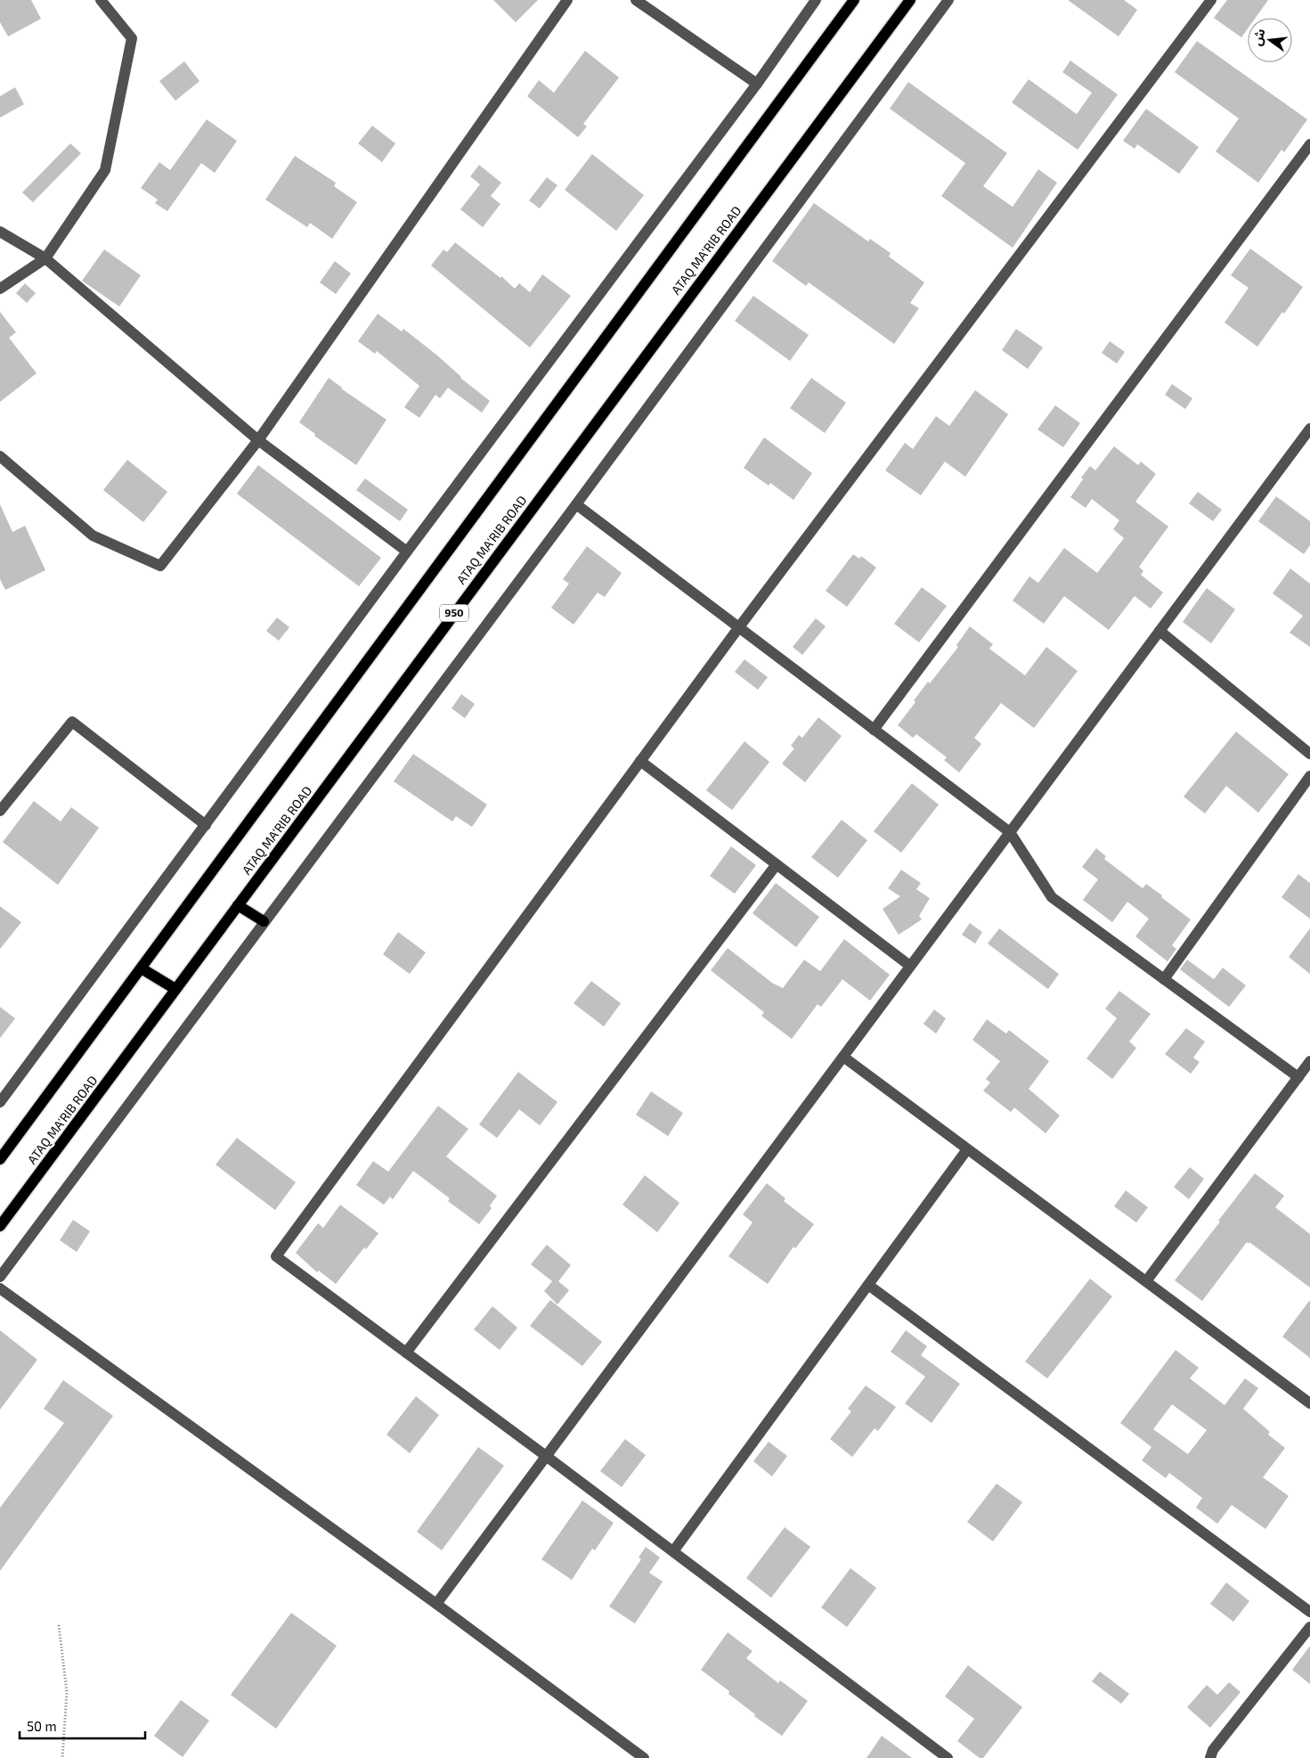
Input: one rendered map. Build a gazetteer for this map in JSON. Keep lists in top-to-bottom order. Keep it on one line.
{"streets":{"main road":["ATAQ MA'RIB ROAD","950"]},"scale_bar":"50 m","north":"left"}
